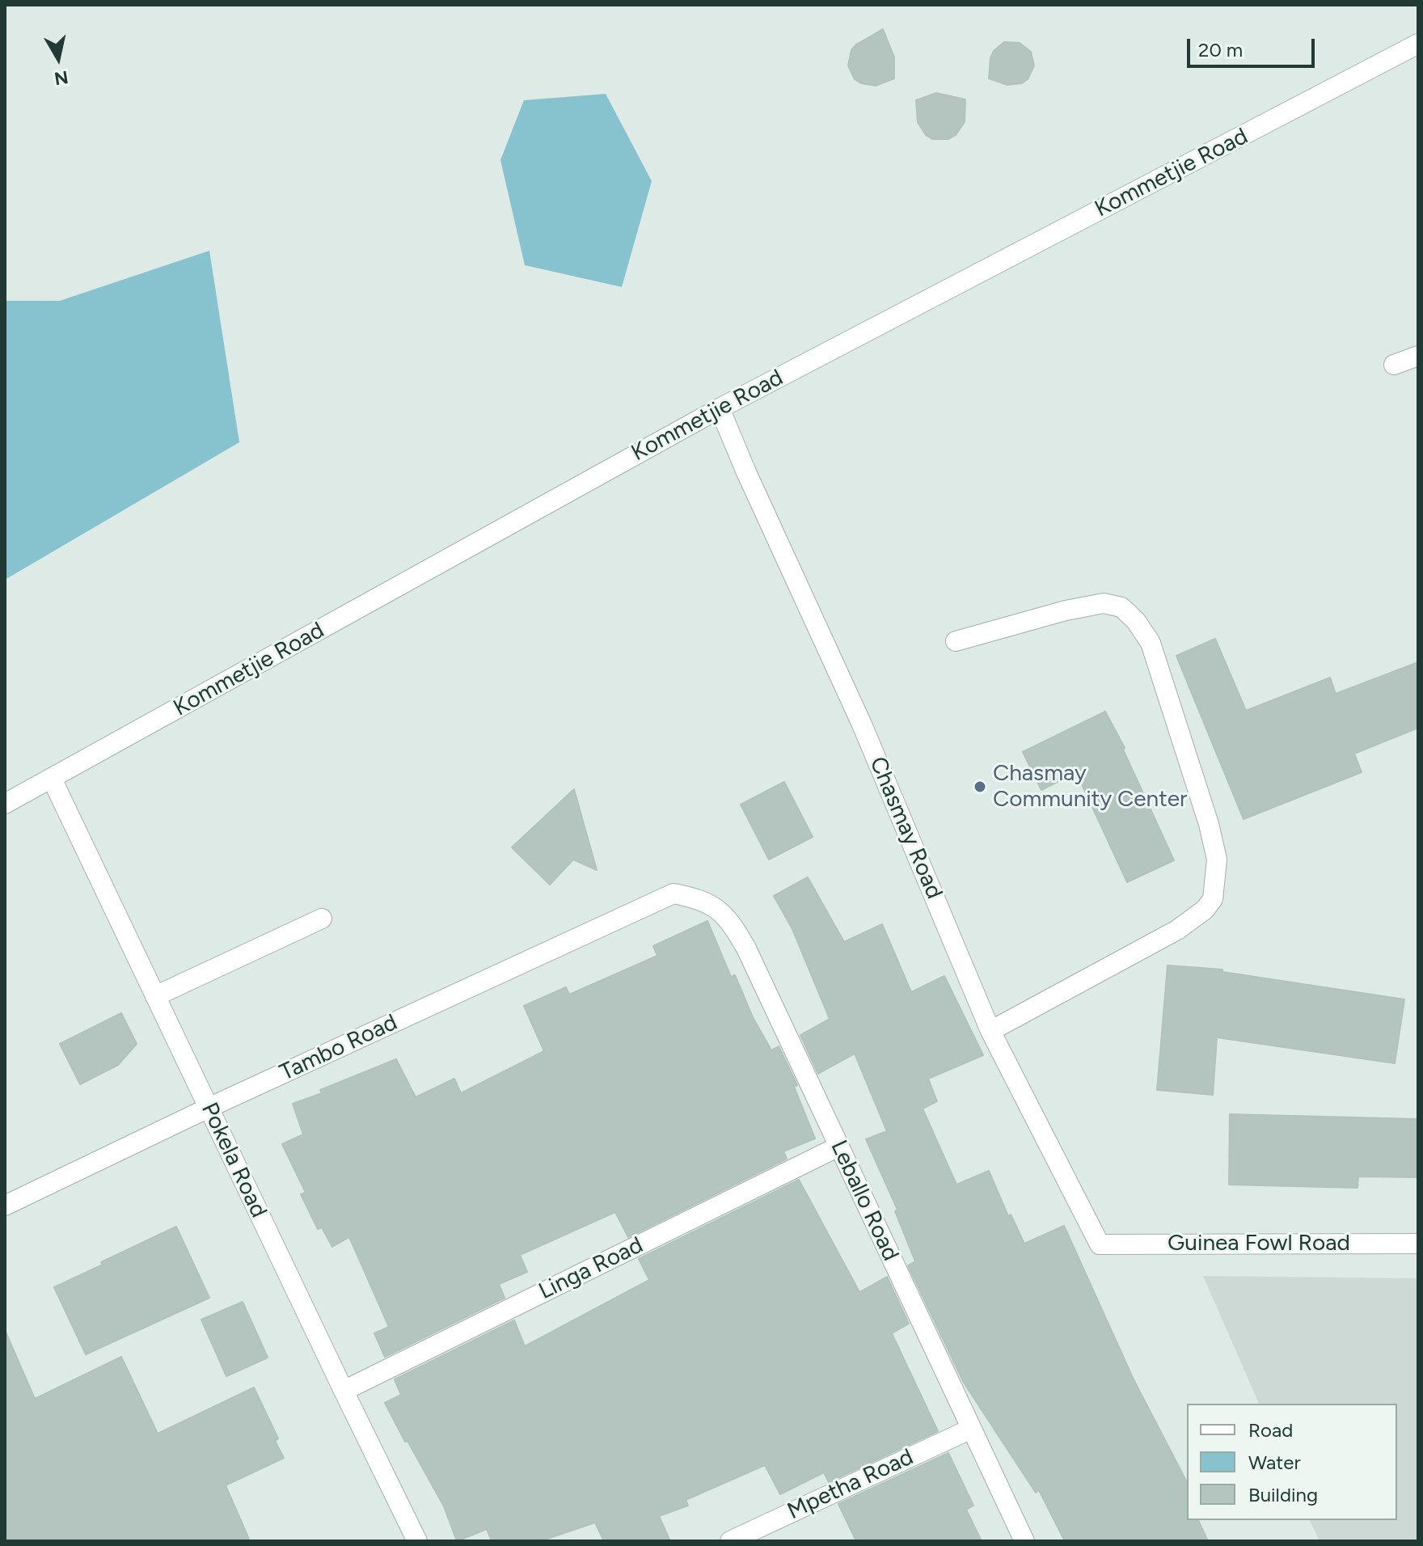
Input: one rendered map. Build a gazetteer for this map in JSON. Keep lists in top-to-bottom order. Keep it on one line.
{"streets":{"street":["Kommetjie Road","Chasmay Road","Tambo Road","Pokela Road","Leballo Road","Guinea Fowl Road","Linga Road","Mpetha Road"]},"crossings":[["Kommetjie Road","Chasmay Road"],["Kommetjie Road","Pokela Road"],["Chasmay Road","Guinea Fowl Road"],["Tambo Road","Pokela Road"],["Tambo Road","Leballo Road"],["Pokela Road","Linga Road"],["Leballo Road","Linga Road"],["Leballo Road","Mpetha Road"]],"places":["Chasmay Community Center"],"legend":["Road","Water","Building"],"scale_bar":"20 m","north":"bottom"}
